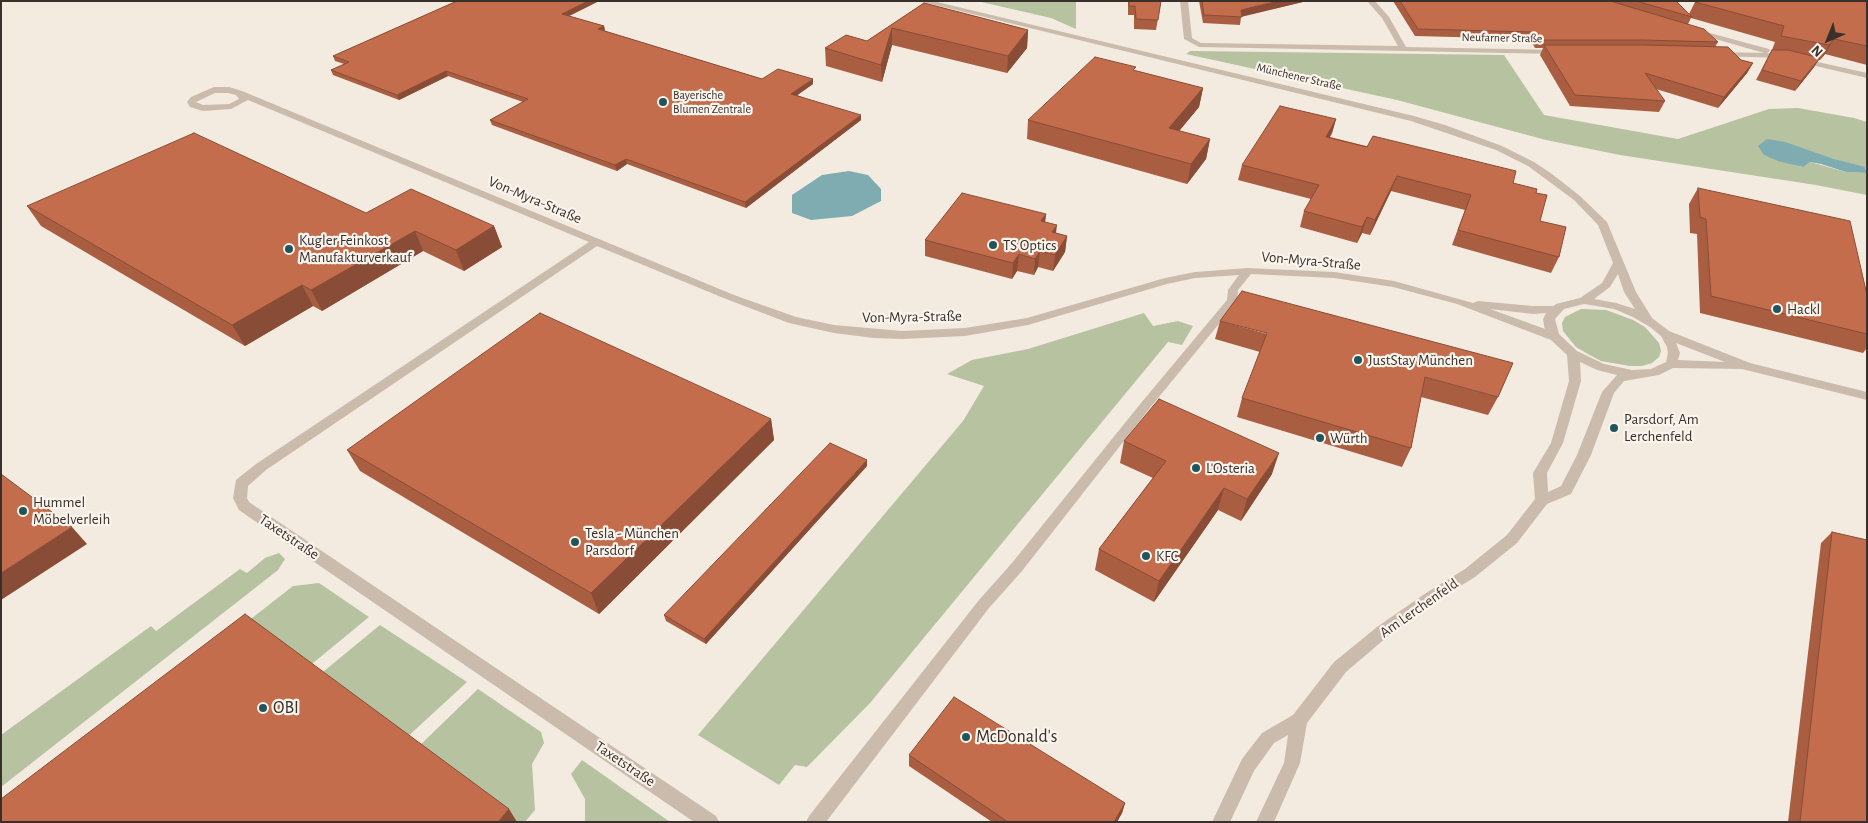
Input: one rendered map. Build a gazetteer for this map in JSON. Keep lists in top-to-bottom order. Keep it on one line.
{"streets":{"street":["Neufarner Straße","Münchener Straße","Von-Myra-Straße","Taxetstraße","Am Lerchenfeld"]},"crossings":[["Von-Myra-Straße","Taxetstraße"],["Von-Myra-Straße","Am Lerchenfeld"]],"places":["Bayerische Blumen Zentrale","TS Optics","Kugler Feinkost Manufakturverkauf","Hackl","JustStay München","Parsdorf, Am Lerchenfeld","Würth","L'Osteria","Hummel Möbelverleih","Tesla - München Parsdorf","KFC","OBI","McDonald's"],"north":"bottom left"}
